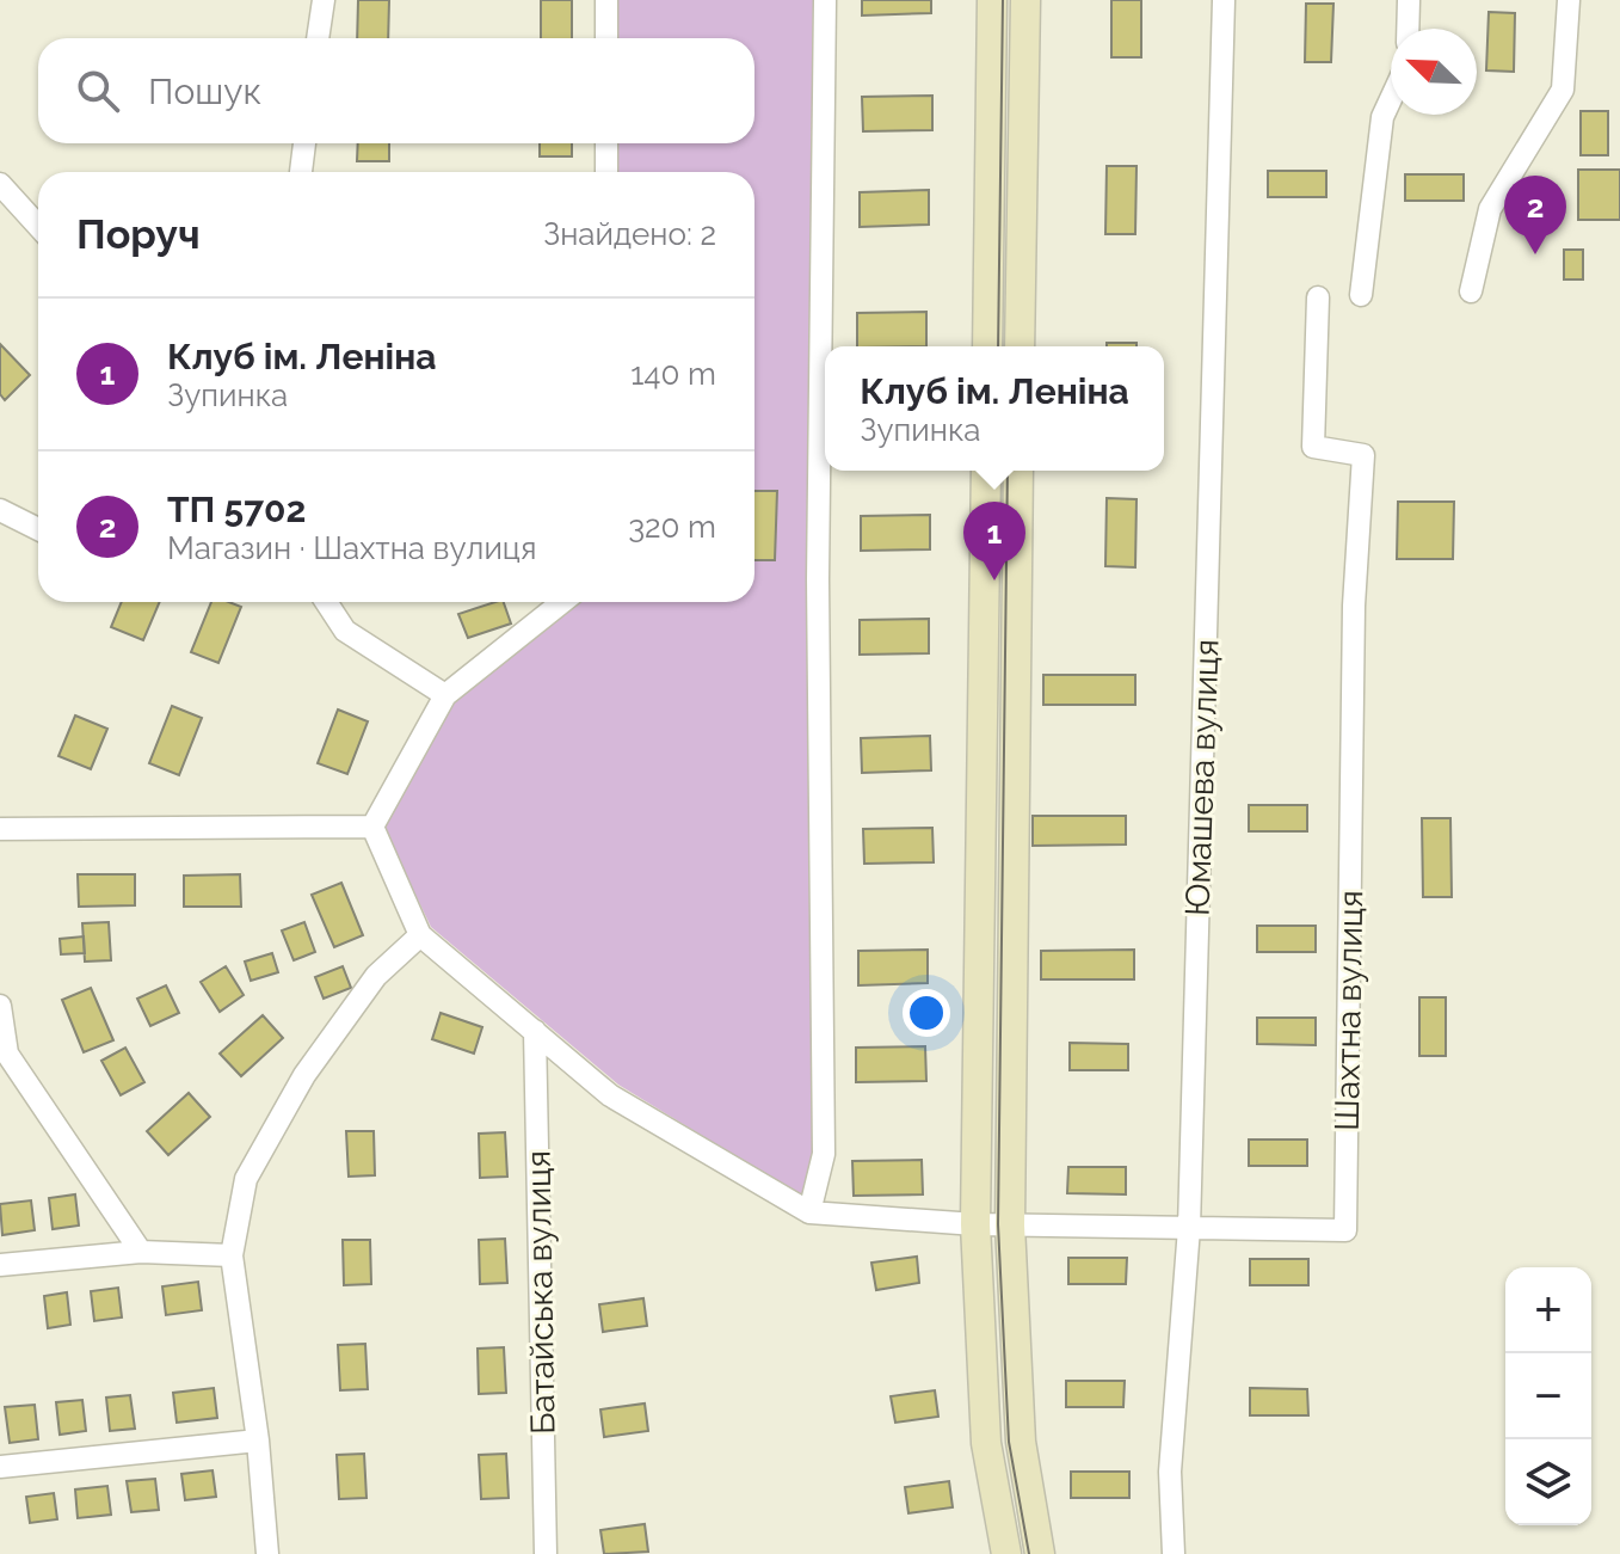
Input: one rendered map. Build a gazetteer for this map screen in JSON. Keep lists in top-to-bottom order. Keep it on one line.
{"streets":{"street":["Юмашева вулиця","Шахтна вулиця","Батайська вулиця"]},"crossings":[["Юмашева вулиця","Шахтна вулиця"]],"north":"top left","page":{"search":"Пошук","heading":["Поруч","Знайдено: 2"],"pins":["2","1"],"list":[{"mark":"1","name":"Клуб ім. Леніна","note":"Зупинка","value":"140 m"},{"mark":"2","name":"ТП 5702","note":"Магазин · Шахтна вулиця","value":"320 m"}],"popup":["Клуб ім. Леніна","Зупинка"],"map_buttons":["+","−"]}}
